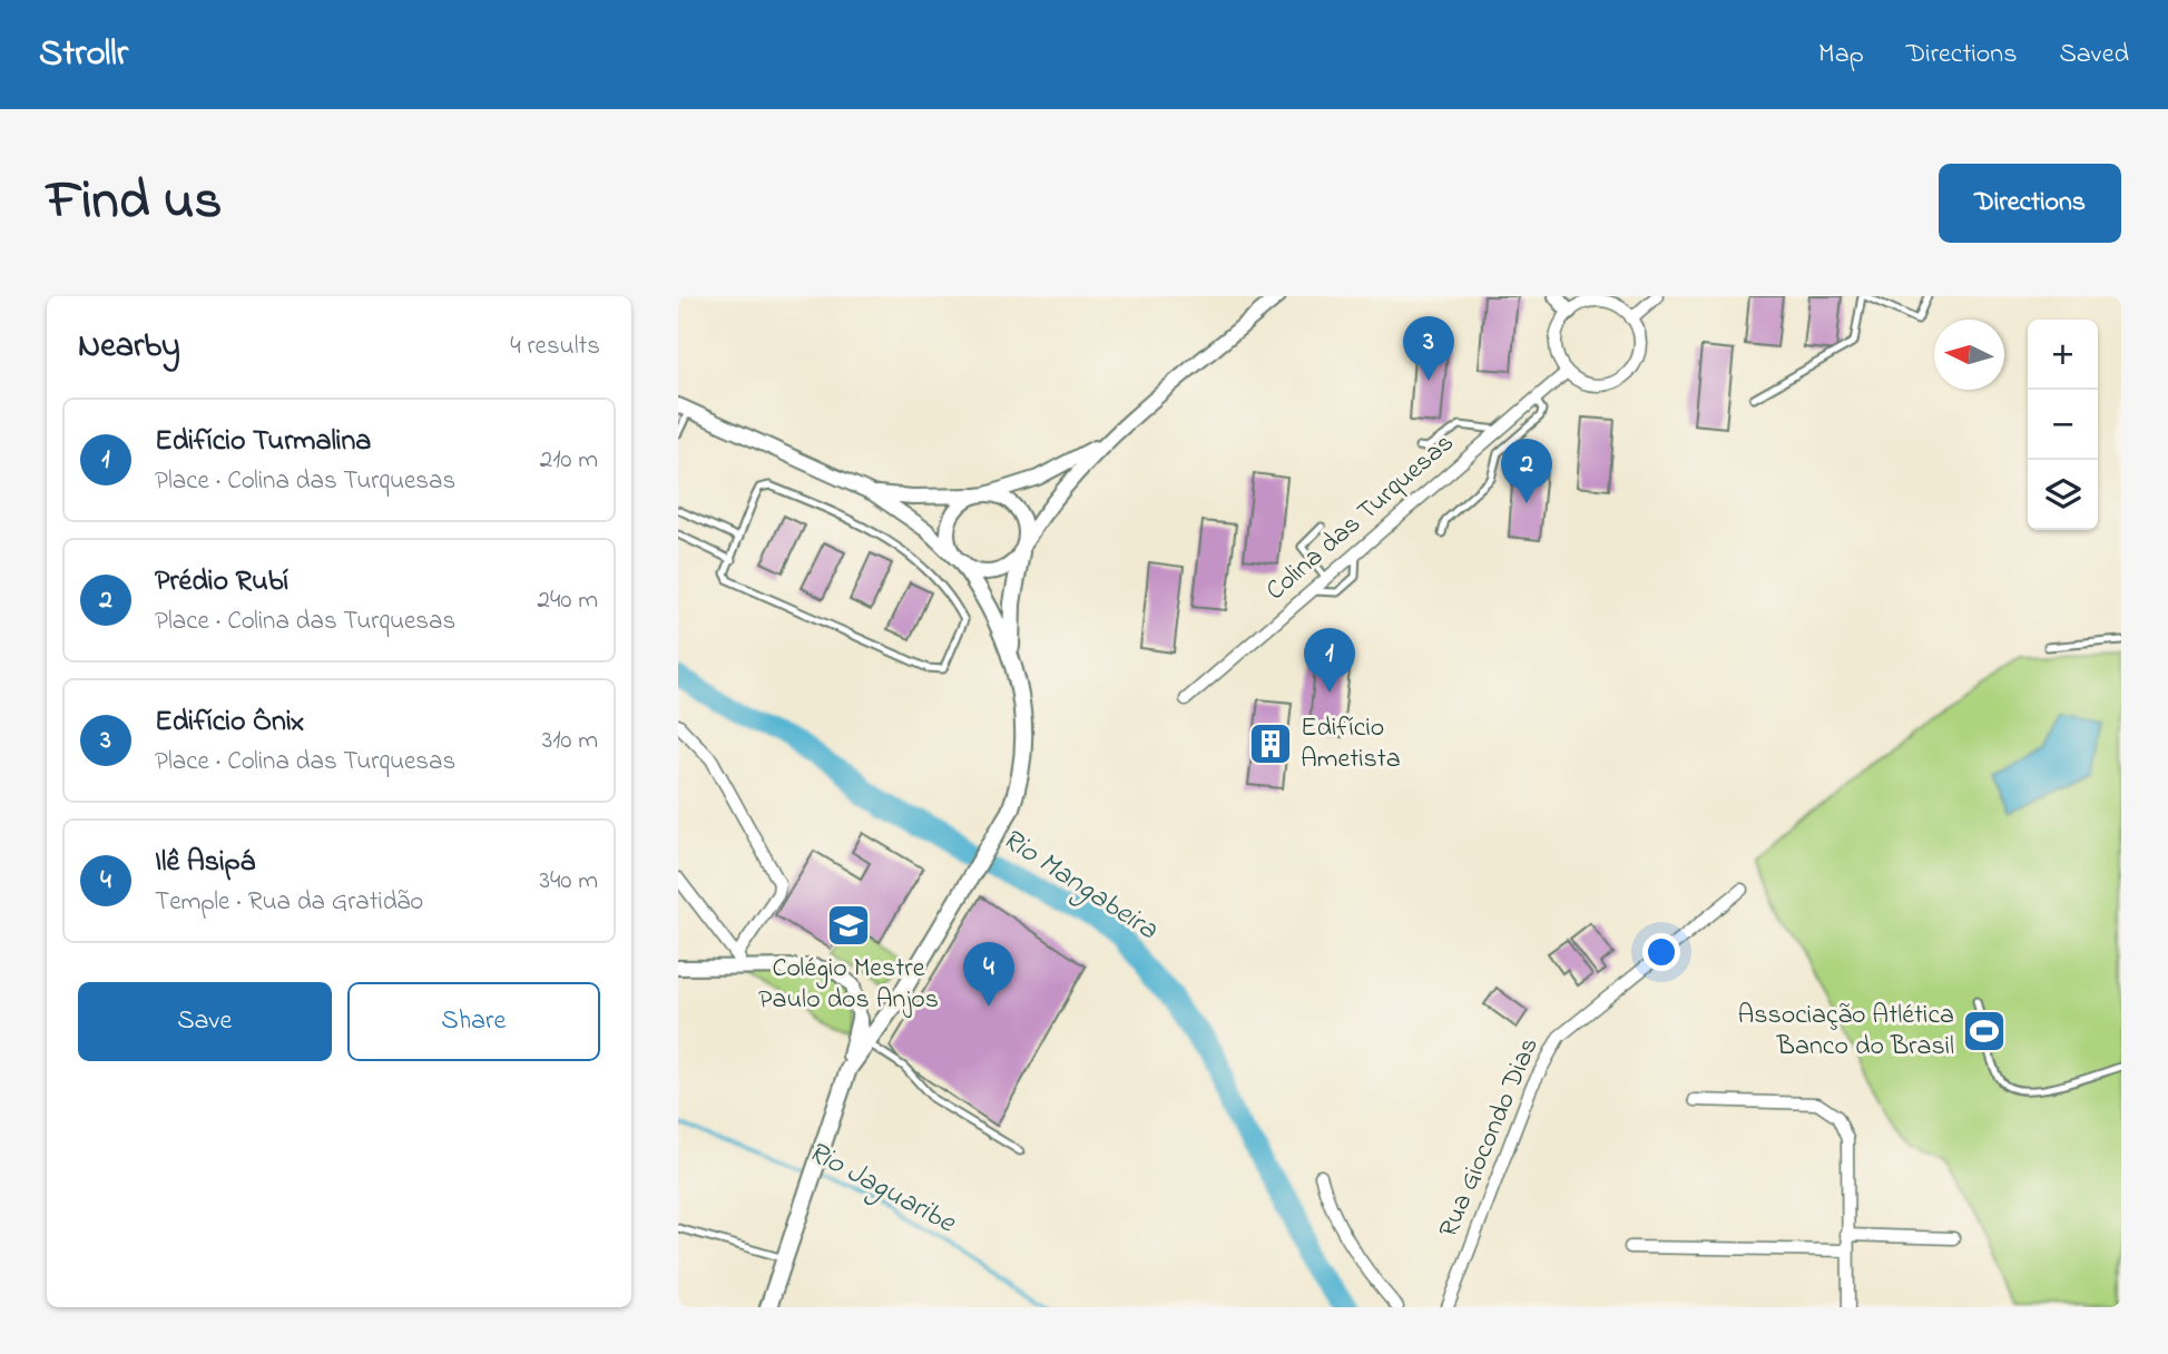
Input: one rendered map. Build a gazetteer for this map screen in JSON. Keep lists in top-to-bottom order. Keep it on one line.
{"streets":{"street":["Colina das Turquesas","Rua Giocondo Dias"]},"water":["Rio Mangabeira","Rio Jaguaribe"],"places":{"building":["Edifício Ametista"],"school or university":["Colégio Mestre Paulo dos Anjos"],"sports":["Associação Atlética Banco do Brasil"]},"north":"left","page":{"header":"Strollr","nav":["Map","Directions","Saved"],"title":"Find us","buttons":["Directions",["Save","Share"]],"heading":["Nearby","4 results"],"pins":["3","2","1","4"],"map_buttons":["+","−"],"list":[{"mark":"1","name":"Edifício Turmalina","note":"Place · Colina das Turquesas","value":"210 m"},{"mark":"2","name":"Prédio Rubí","note":"Place · Colina das Turquesas","value":"240 m"},{"mark":"3","name":"Edifício Ônix","note":"Place · Colina das Turquesas","value":"310 m"},{"mark":"4","name":"Ilê Asipá","note":"Temple · Rua da Gratidão","value":"340 m"}]}}
